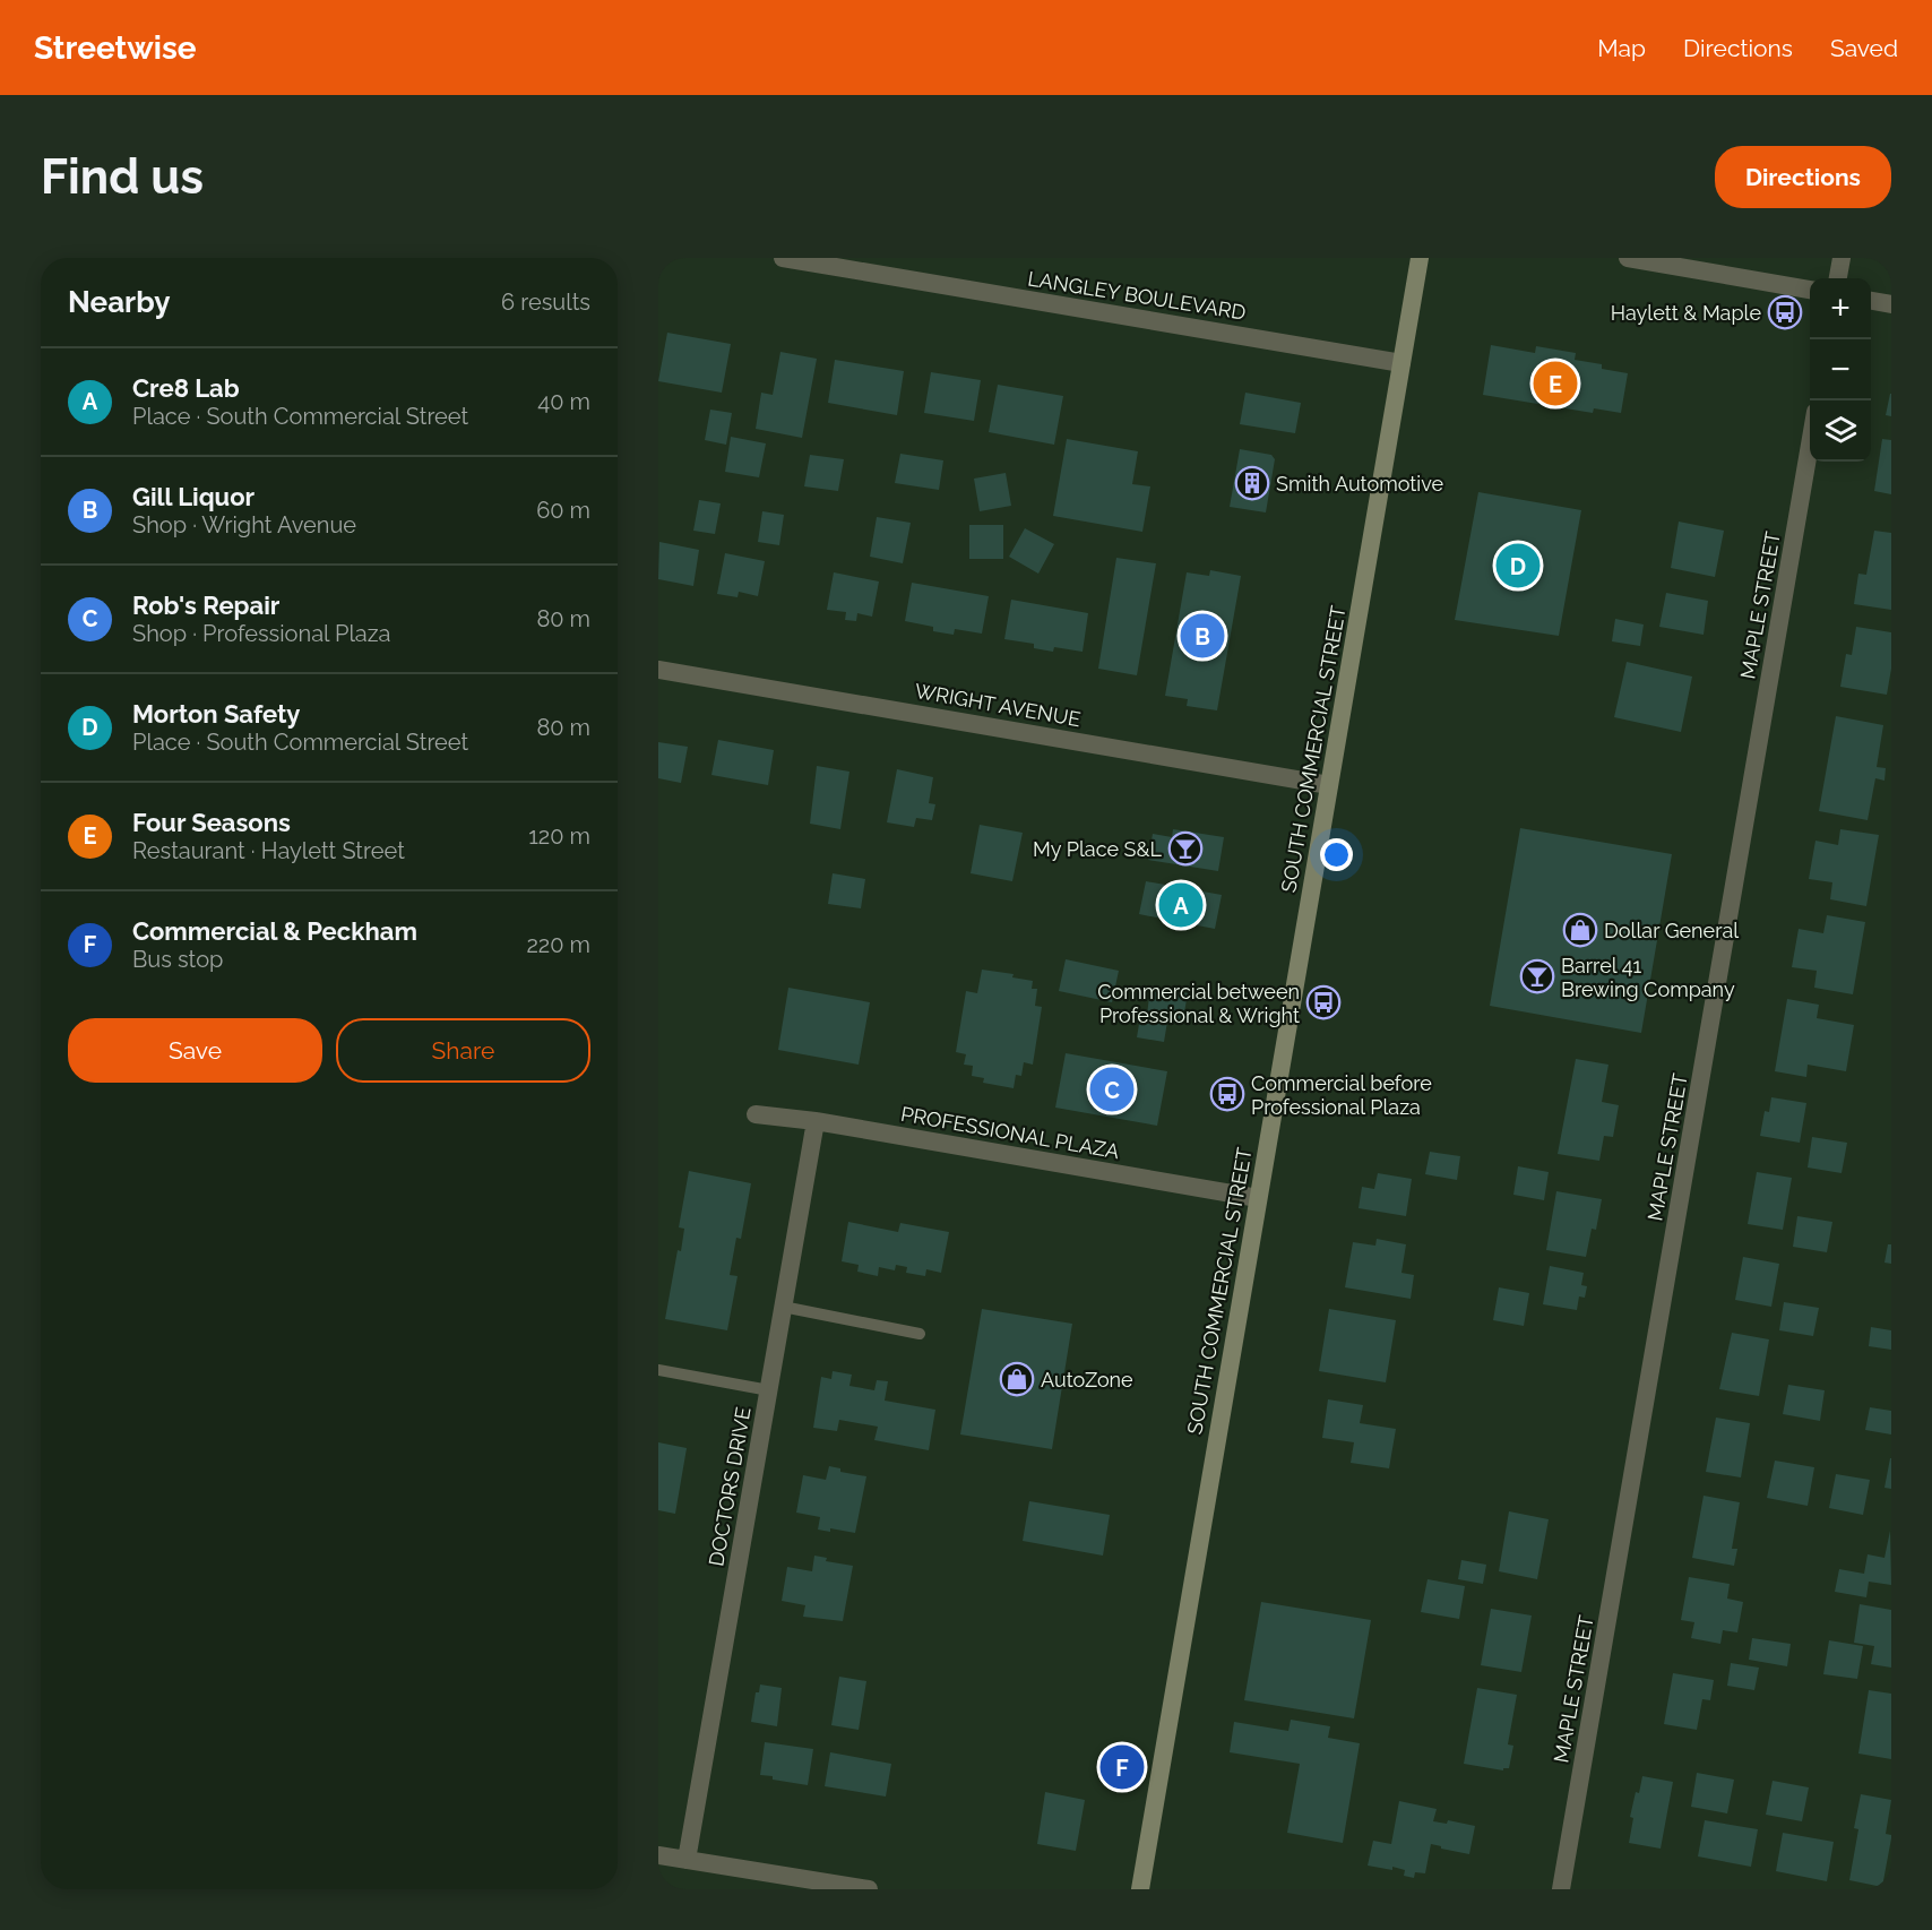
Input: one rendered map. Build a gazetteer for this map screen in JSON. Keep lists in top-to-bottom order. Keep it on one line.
{"streets":{"main road":["SOUTH COMMERCIAL STREET"],"street":["LANGLEY BOULEVARD","MAPLE STREET","WRIGHT AVENUE","PROFESSIONAL PLAZA","DOCTORS DRIVE"]},"crossings":[["LANGLEY BOULEVARD","SOUTH COMMERCIAL STREET"],["WRIGHT AVENUE","SOUTH COMMERCIAL STREET"],["SOUTH COMMERCIAL STREET","PROFESSIONAL PLAZA"],["PROFESSIONAL PLAZA","DOCTORS DRIVE"]],"places":{"bus stop":["Haylett & Maple","Commercial between Professional & Wright","Commercial before Professional Plaza"],"building":["Smith Automotive"],"bar":["My Place S&L","Barrel 41 Brewing Company"],"shop":["Dollar General","AutoZone"]},"page":{"header":"Streetwise","nav":["Map","Directions","Saved"],"buttons":["Directions",["Save","Share"]],"title":"Find us","heading":["Nearby","6 results"],"map_buttons":["+","−"],"list":[{"mark":"A","name":"Cre8 Lab","note":"Place · South Commercial Street","value":"40 m"},{"mark":"B","name":"Gill Liquor","note":"Shop · Wright Avenue","value":"60 m"},{"mark":"C","name":"Rob's Repair","note":"Shop · Professional Plaza","value":"80 m"},{"mark":"D","name":"Morton Safety","note":"Place · South Commercial Street","value":"80 m"},{"mark":"E","name":"Four Seasons","note":"Restaurant · Haylett Street","value":"120 m"},{"mark":"F","name":"Commercial & Peckham","note":"Bus stop","value":"220 m"}],"pins":["E","D","B","A","C","F"]}}
